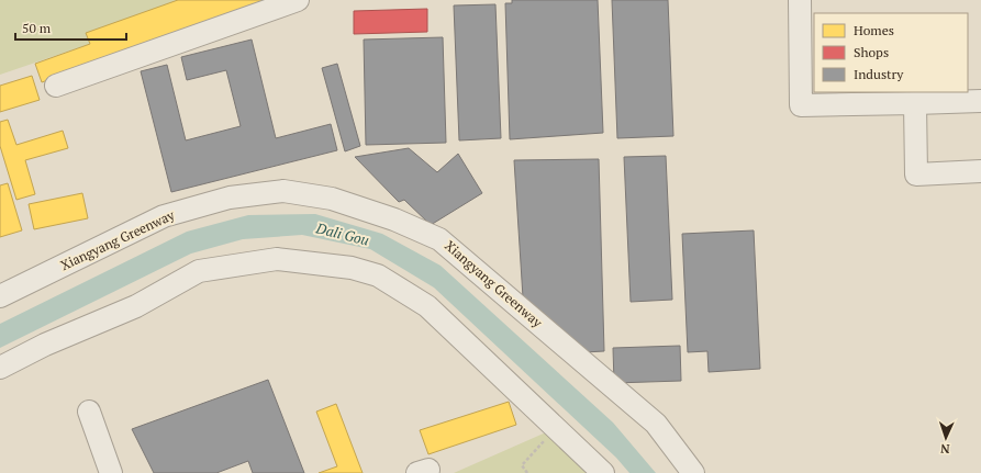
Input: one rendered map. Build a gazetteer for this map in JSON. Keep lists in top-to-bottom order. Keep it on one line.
{"streets":{"street":["Xiangyang Greenway"]},"water":["Dali Gou"],"legend":["Homes","Shops","Industry"],"scale_bar":"50 m","north":"bottom"}
